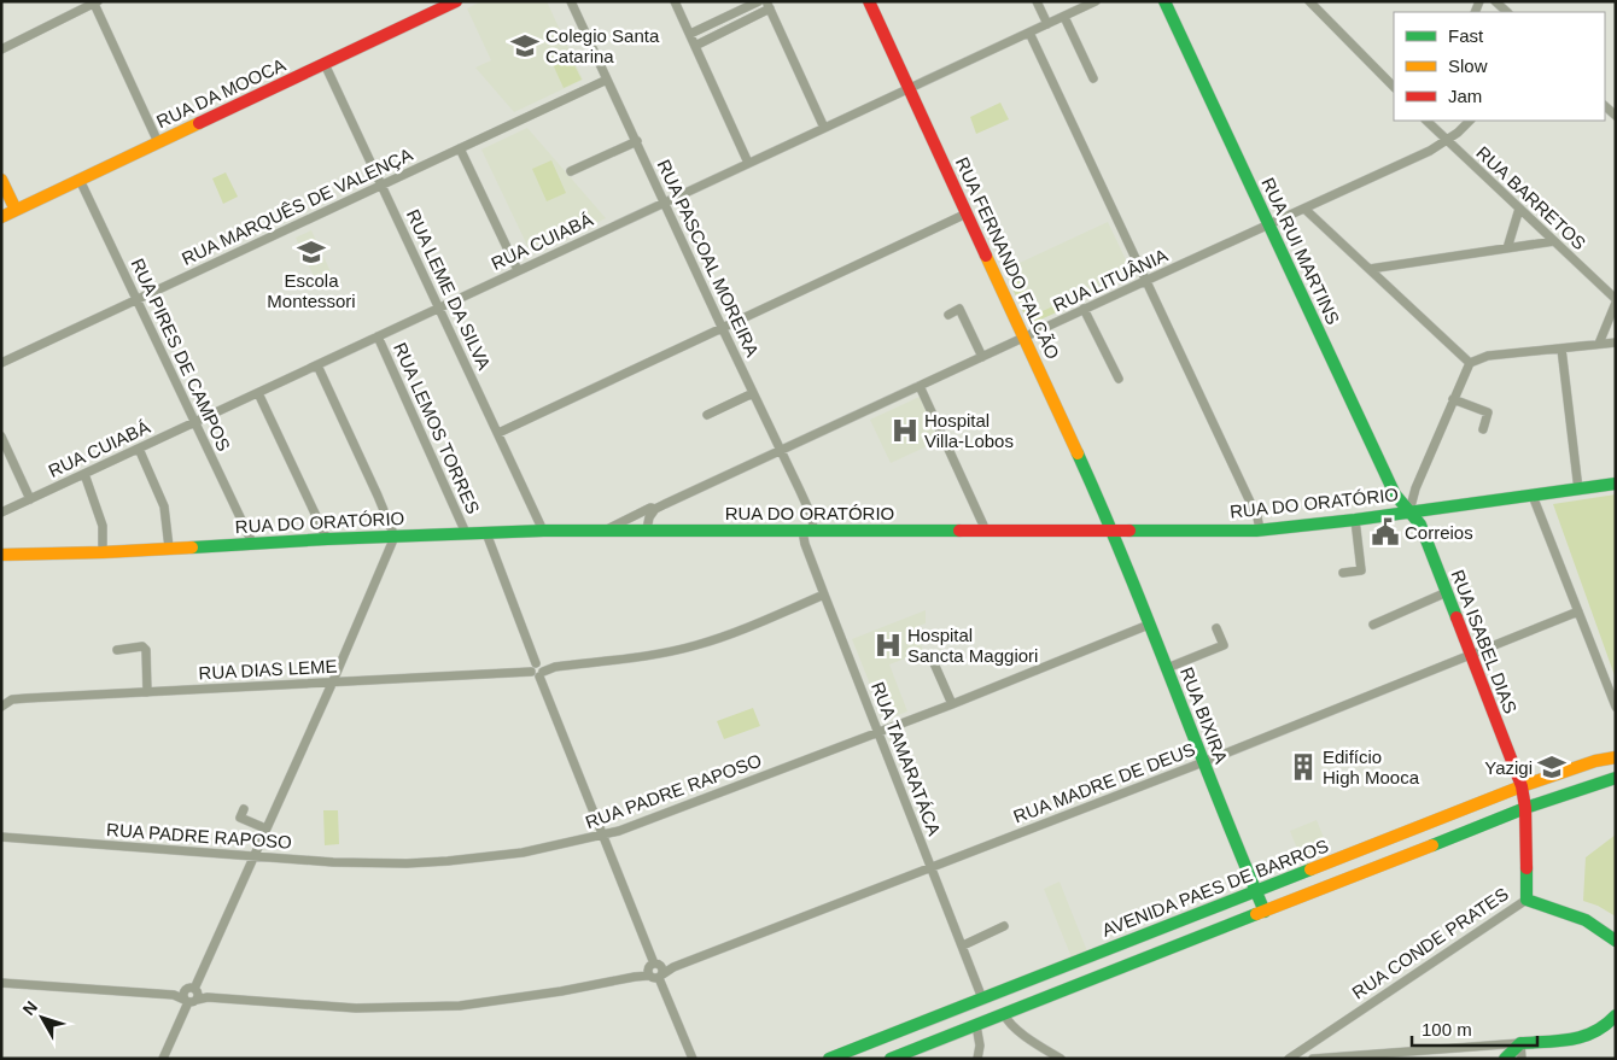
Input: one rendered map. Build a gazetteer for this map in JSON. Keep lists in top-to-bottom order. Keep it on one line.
{"streets":{"main road":["RUA DA MOOCA","RUA RUI MARTINS","RUA FERNANDO FALCÃO","RUA DO ORATÓRIO","RUA ISABEL DIAS","RUA BIXIRA","AVENIDA PAES DE BARROS","RUA CONDE PRATES"],"street":["RUA BARRETOS","RUA MARQUÊS DE VALENÇA","RUA CUIABÁ","RUA PASCOAL MOREIRA","RUA LITUÂNIA","RUA LEME DA SILVA","RUA PIRES DE CAMPOS","RUA LEMOS TORRES","RUA DIAS LEME","RUA TAMARATÁCA","RUA MADRE DE DEUS","RUA PADRE RAPOSO"]},"crossings":[["RUA DA MOOCA","RUA LEME DA SILVA"],["RUA DA MOOCA","RUA PIRES DE CAMPOS"],["RUA BARRETOS","RUA LITUÂNIA"],["RUA MARQUÊS DE VALENÇA","RUA PASCOAL MOREIRA"],["RUA MARQUÊS DE VALENÇA","RUA LEME DA SILVA"],["RUA MARQUÊS DE VALENÇA","RUA PIRES DE CAMPOS"],["RUA CUIABÁ","RUA PASCOAL MOREIRA"],["RUA CUIABÁ","RUA FERNANDO FALCÃO"],["RUA CUIABÁ","RUA LEME DA SILVA"],["RUA CUIABÁ","RUA PIRES DE CAMPOS"],["RUA CUIABÁ","RUA LEMOS TORRES"],["RUA RUI MARTINS","RUA LITUÂNIA"],["RUA RUI MARTINS","RUA DO ORATÓRIO"],["RUA RUI MARTINS","RUA ISABEL DIAS"],["RUA PASCOAL MOREIRA","RUA LITUÂNIA"],["RUA PASCOAL MOREIRA","RUA DO ORATÓRIO"],["RUA PASCOAL MOREIRA","RUA TAMARATÁCA"],["RUA FERNANDO FALCÃO","RUA LITUÂNIA"],["RUA FERNANDO FALCÃO","RUA DO ORATÓRIO"],["RUA FERNANDO FALCÃO","RUA BIXIRA"],["RUA LITUÂNIA","RUA DO ORATÓRIO"],["RUA LEME DA SILVA","RUA DO ORATÓRIO"],["RUA PIRES DE CAMPOS","RUA DO ORATÓRIO"],["RUA LEMOS TORRES","RUA DO ORATÓRIO"],["RUA DO ORATÓRIO","RUA ISABEL DIAS"],["RUA DO ORATÓRIO","RUA BIXIRA"],["RUA DO ORATÓRIO","RUA TAMARATÁCA"],["RUA ISABEL DIAS","RUA MADRE DE DEUS"],["RUA ISABEL DIAS","AVENIDA PAES DE BARROS"],["RUA ISABEL DIAS","RUA CONDE PRATES"],["RUA BIXIRA","RUA MADRE DE DEUS"],["RUA BIXIRA","RUA PADRE RAPOSO"],["RUA BIXIRA","AVENIDA PAES DE BARROS"],["RUA TAMARATÁCA","RUA MADRE DE DEUS"],["RUA TAMARATÁCA","RUA PADRE RAPOSO"],["RUA TAMARATÁCA","AVENIDA PAES DE BARROS"],["AVENIDA PAES DE BARROS","RUA CONDE PRATES"]],"places":{"school or university":["Colegio Santa Catarina","Escola Montessori","Yazigi"],"hospital":["Hospital Villa-Lobos","Hospital Sancta Maggiori"],"public building":["Correios"],"building":["Edifício High Mooca"]},"legend":["Fast","Slow","Jam"],"scale_bar":"100 m","north":"top left"}
